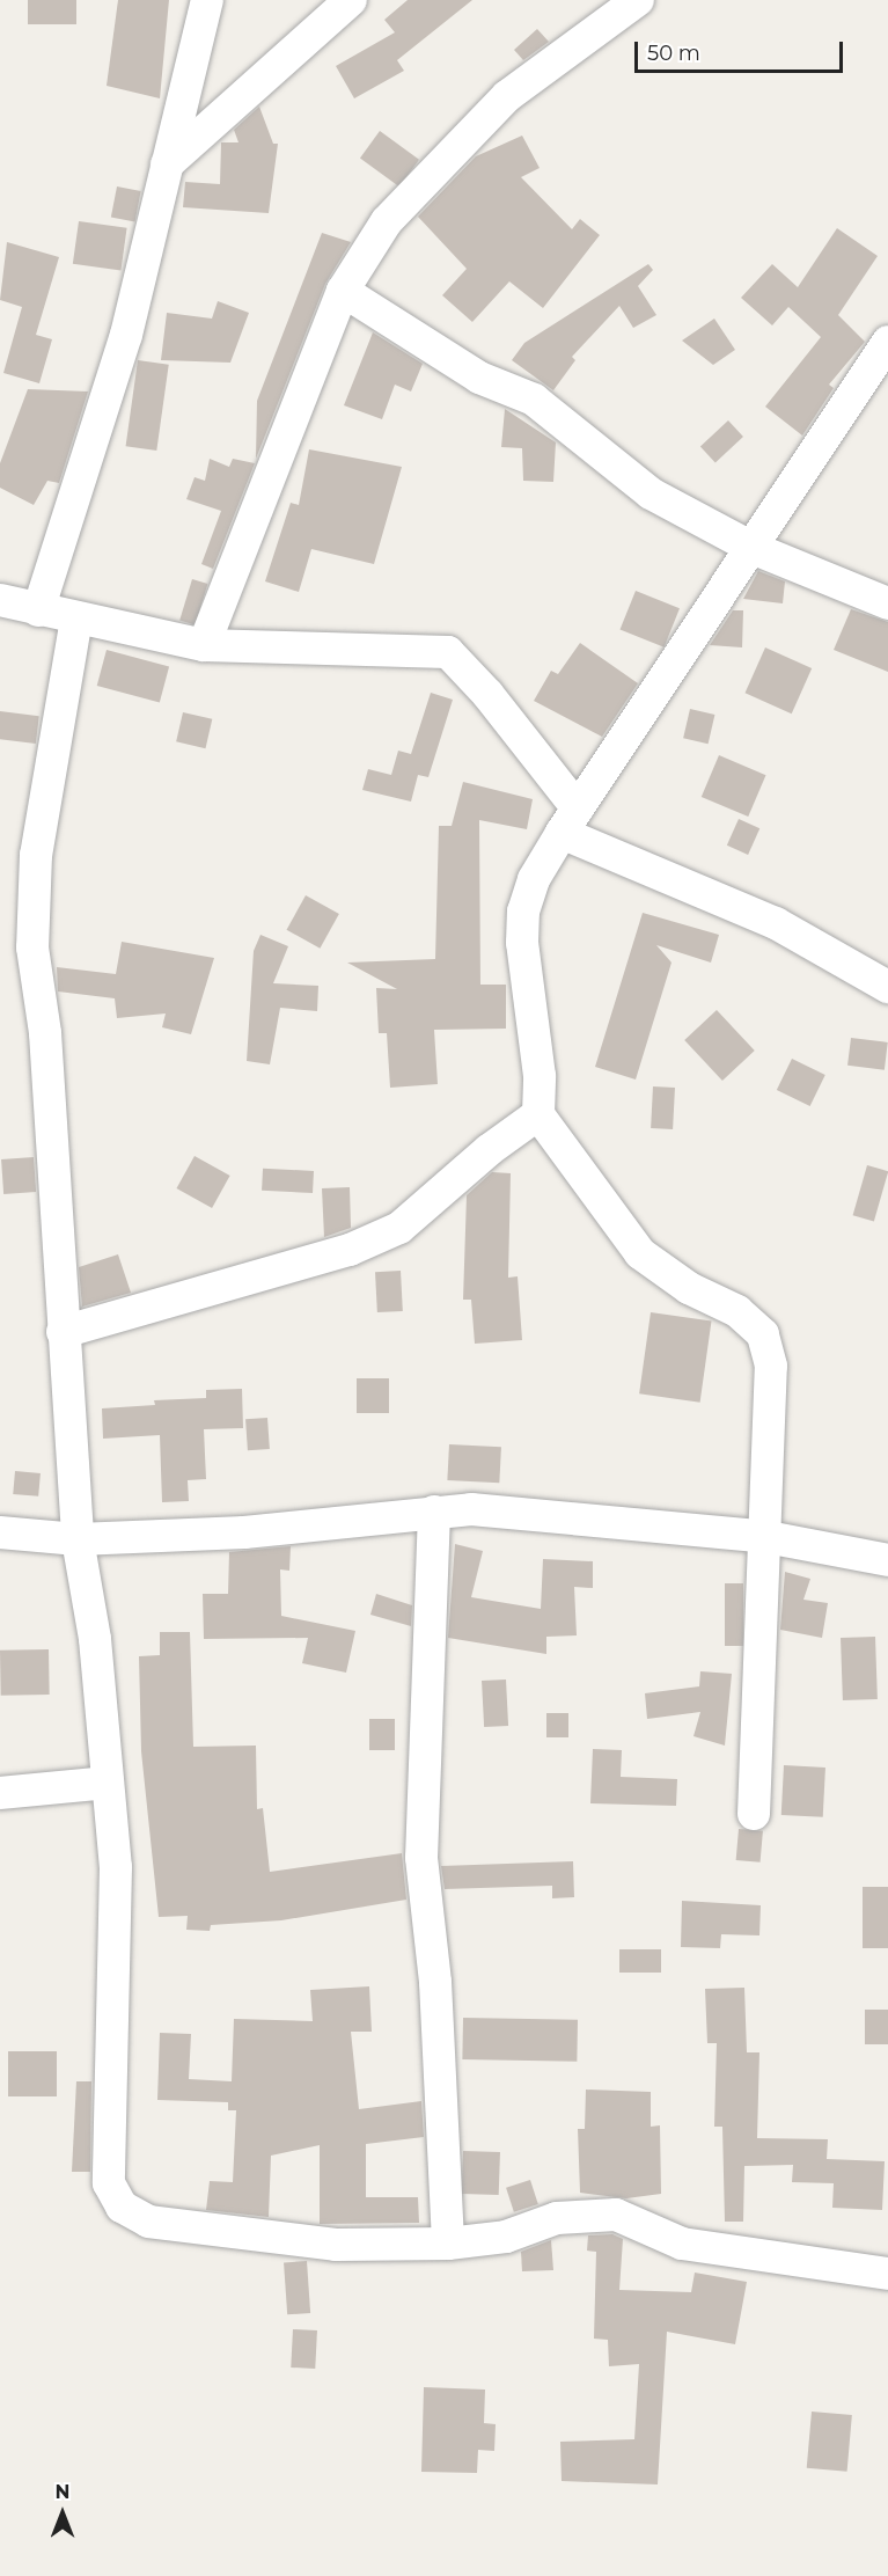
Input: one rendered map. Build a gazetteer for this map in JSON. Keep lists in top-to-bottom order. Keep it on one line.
{"scale_bar":"50 m","north":"top"}
